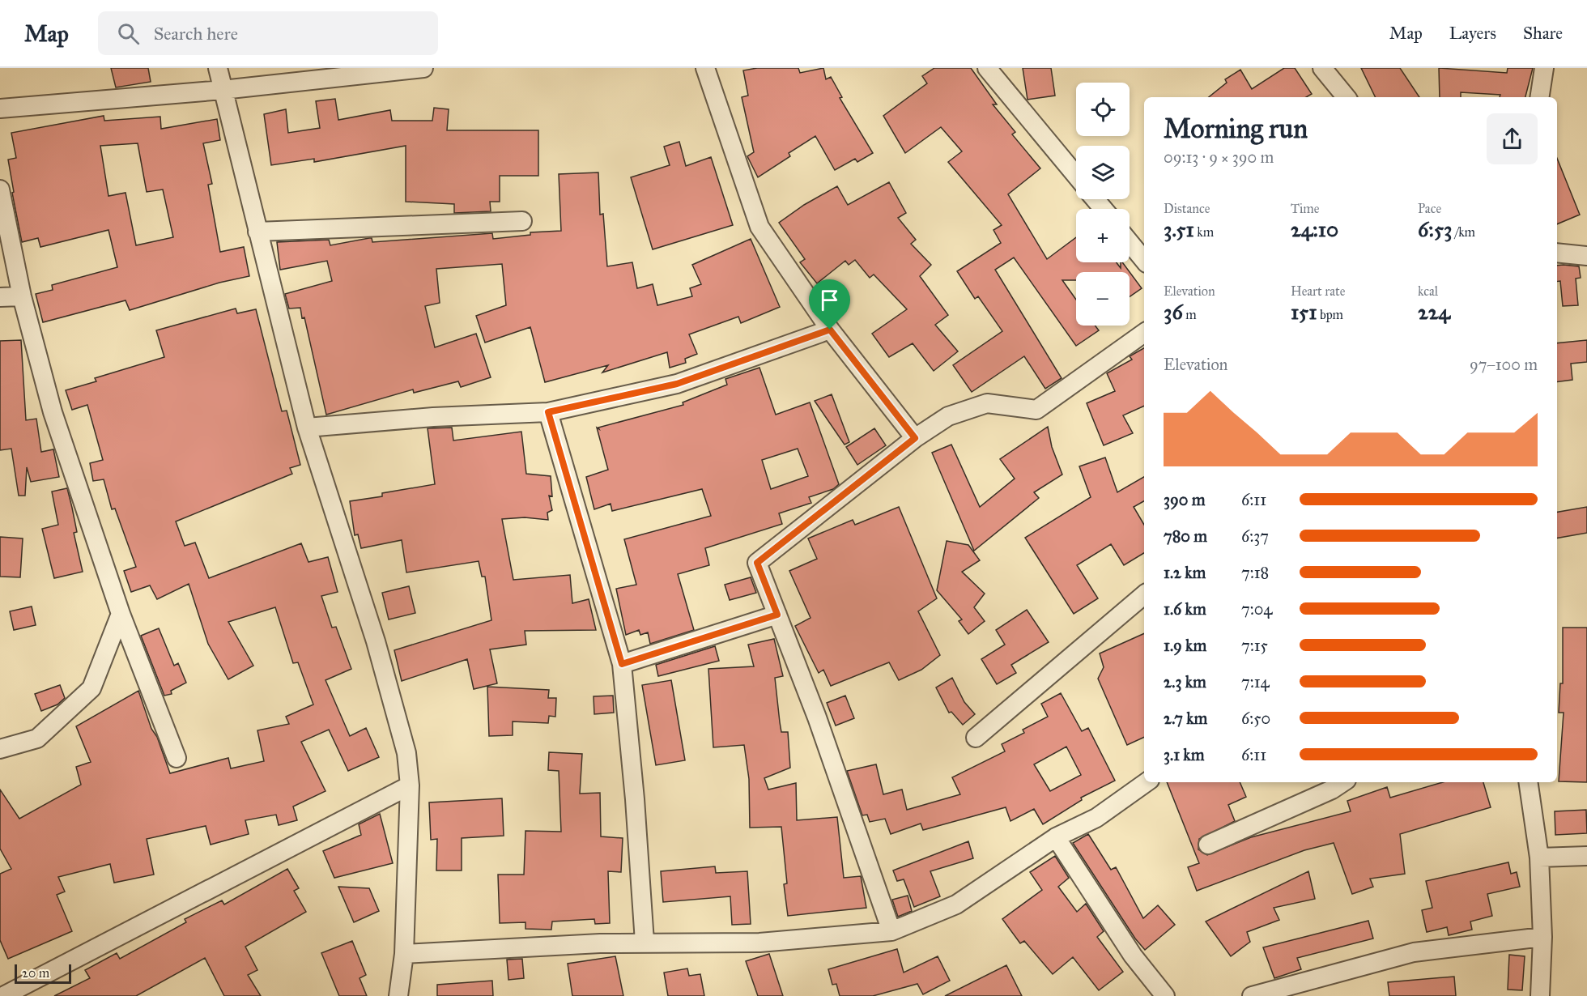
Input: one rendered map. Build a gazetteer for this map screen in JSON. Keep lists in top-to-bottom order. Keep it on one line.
{"scale_bar":"20 m","page":{"header":"Map","search":"Search here","nav":["Map","Layers","Share"],"map_buttons":["+","−"],"heading":["Morning run","09:13 · 9 × 390 m"],"stats":[["Distance","3.51 km"],["Time","24:10"],["Pace","6:53 /km"],["Elevation","36 m"],["Heart rate","151 bpm"],["kcal","224"]],"chart":["Elevation","97–100 m"],"list":[{"name":"390 m","note":"6:11"},{"name":"780 m","note":"6:37"},{"name":"1.2 km","note":"7:18"},{"name":"1.6 km","note":"7:04"},{"name":"1.9 km","note":"7:15"},{"name":"2.3 km","note":"7:14"},{"name":"2.7 km","note":"6:50"},{"name":"3.1 km","note":"6:11"}],"scale":"20 m"}}
